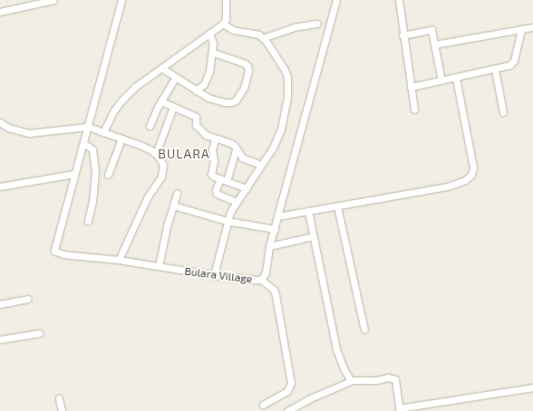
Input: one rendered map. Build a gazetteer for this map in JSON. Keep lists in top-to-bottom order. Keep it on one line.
{"streets":{"street":["Bulara Village"]},"districts":["BULARA"]}
